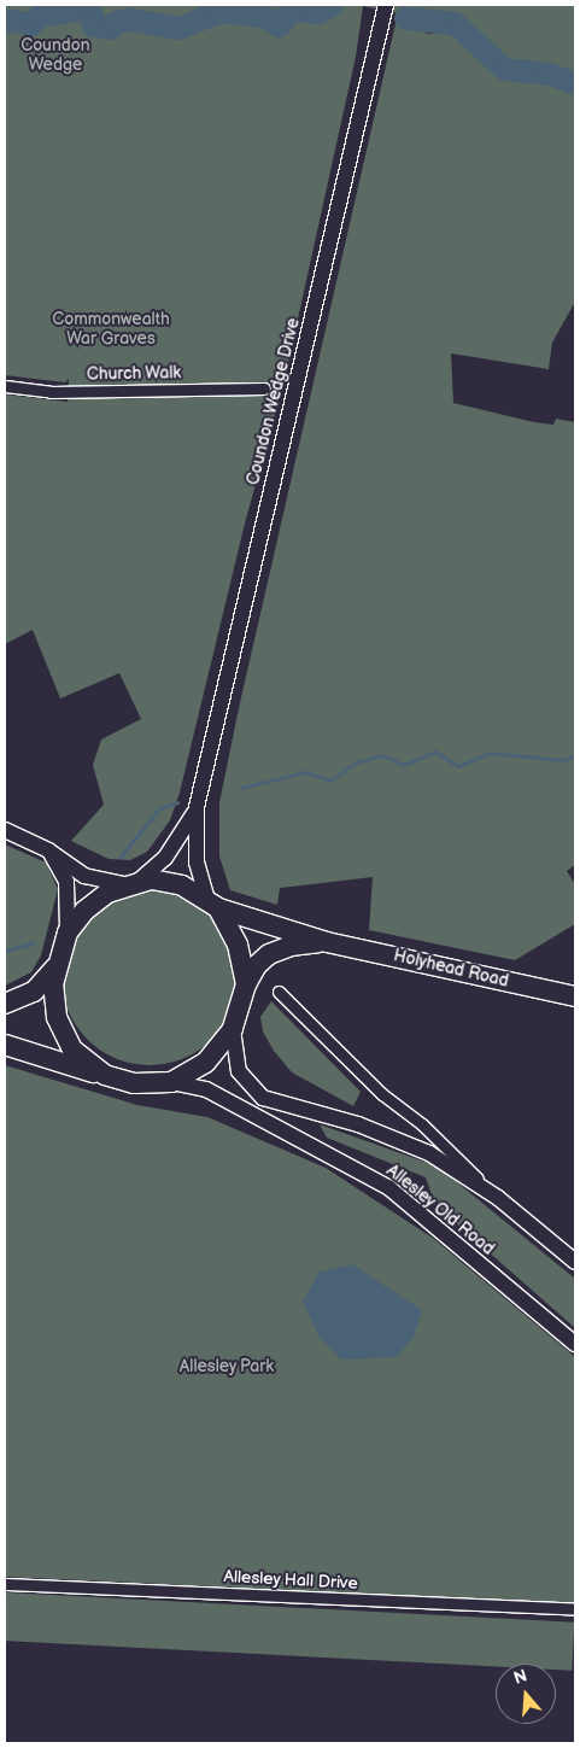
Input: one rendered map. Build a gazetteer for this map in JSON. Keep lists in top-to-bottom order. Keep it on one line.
{"streets":{"highway":["Holyhead Road"],"main road":["Coundon Wedge Drive","Allesley Old Road"],"street":["Church Walk","Allesley Hall Drive"]},"crossings":[["Coundon Wedge Drive","Holyhead Road"],["Coundon Wedge Drive","Allesley Old Road"],["Holyhead Road","Allesley Old Road"]],"parks":["Coundon Wedge","Commonwealth War Graves","Allesley Park"],"north":"top"}
